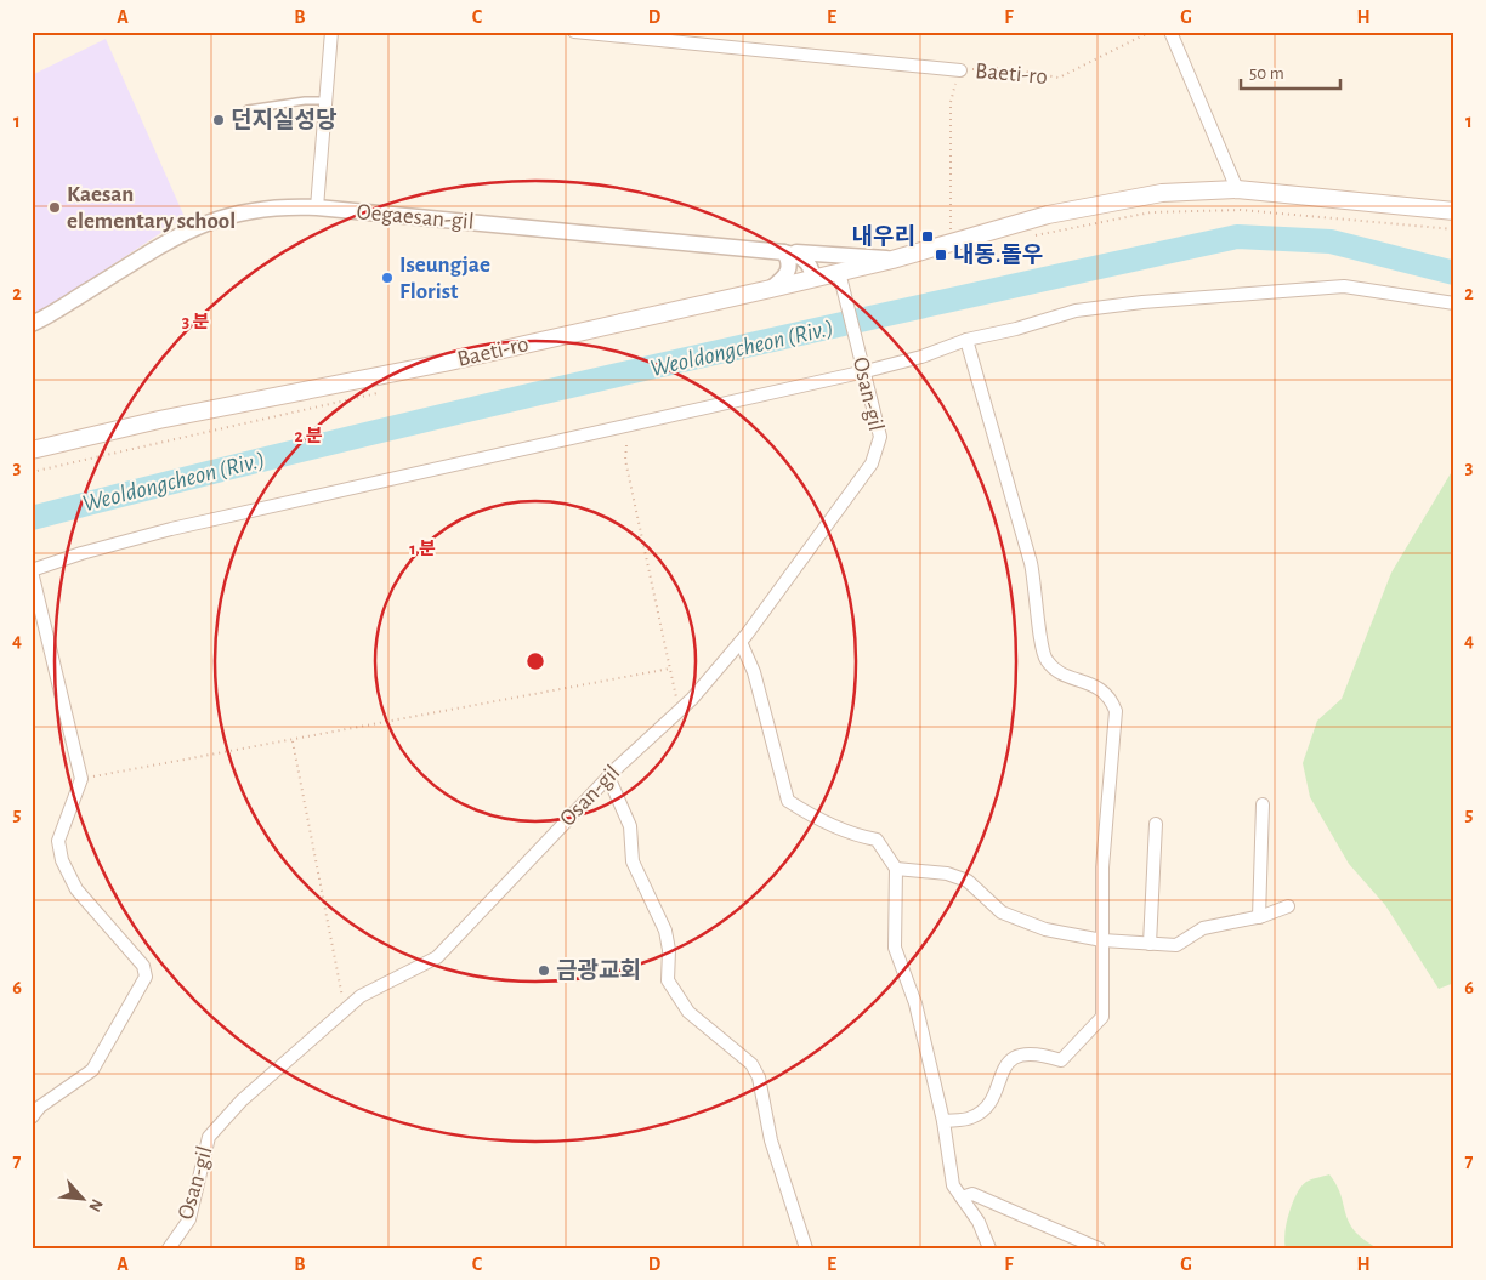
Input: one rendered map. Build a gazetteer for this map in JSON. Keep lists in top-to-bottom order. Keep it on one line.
{"streets":{"main road":["Baeti-ro"],"street":["Oegaesan-gil","Osan-gil"]},"crossings":[["Baeti-ro","Oegaesan-gil"],["Baeti-ro","Osan-gil"]],"water":["Weoldongcheon (Riv.)"],"places":{"other":["던지실성당","Kaesan elementary school","Iseungjae Florist","금광교회"],"transit":["내우리","내동.돌우"]},"scale_bar":"50 m","north":"bottom right","grid":{"columns":["A","B","C","D","E","F","G","H"],"rows":["1","2","3","4","5","6","7"]},"rings":["3 분","2 분","1 분"]}
